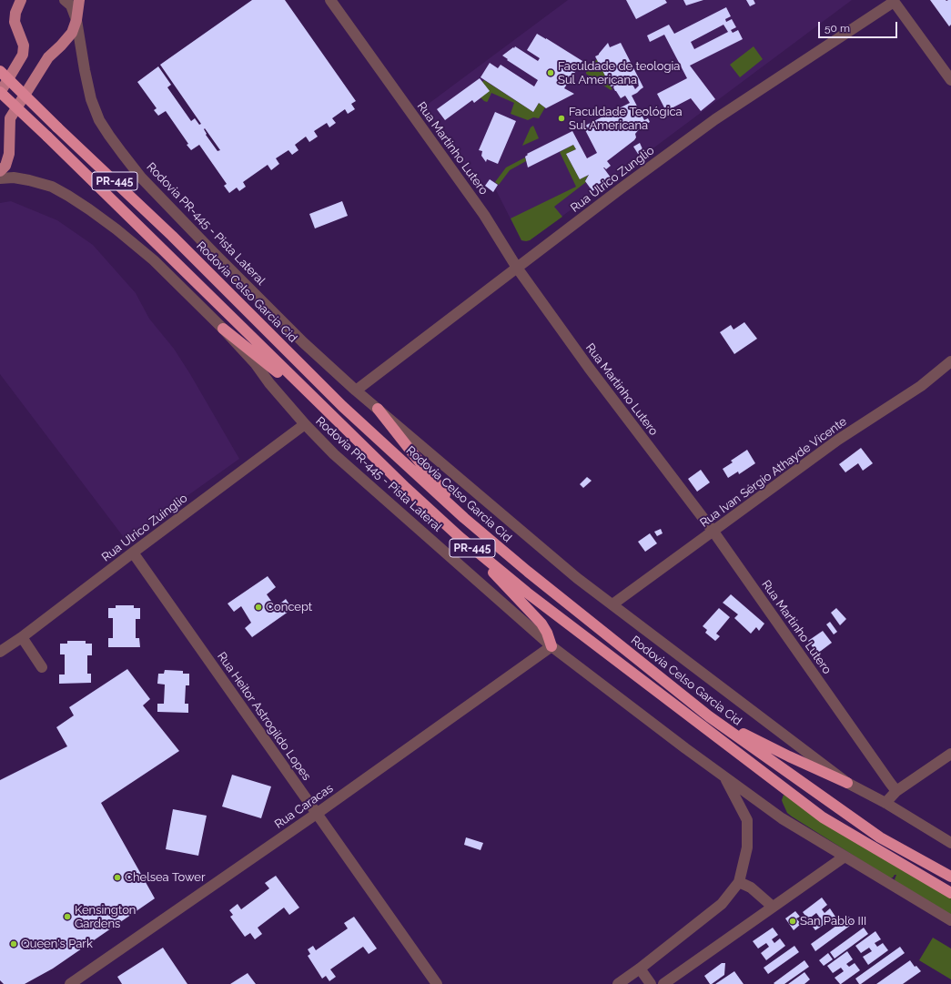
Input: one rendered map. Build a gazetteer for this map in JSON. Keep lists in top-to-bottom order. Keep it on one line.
{"streets":{"highway":["PR-445","Rodovia Celso Garcia Cid"],"street":["Rua Martinho Lutero","Rua Ulrico Zunglio","Rodovia PR-445 - Pista Lateral","Rua Ivan Sérgio Athayde Vicente","Rua Ulrico Zuinglio","Rua Heitor Astrogildo Lopes","Rua Caracas"]},"crossings":[["Rua Martinho Lutero","Rua Ulrico Zunglio"],["Rua Martinho Lutero","Rua Ivan Sérgio Athayde Vicente"],["Rua Ulrico Zunglio","Rodovia PR-445 - Pista Lateral"],["PR-445","Rodovia PR-445 - Pista Lateral"],["Rodovia PR-445 - Pista Lateral","Rodovia Celso Garcia Cid"],["Rodovia PR-445 - Pista Lateral","Rua Ulrico Zuinglio"],["Rodovia PR-445 - Pista Lateral","Rua Caracas"],["Rodovia Celso Garcia Cid","Rua Ivan Sérgio Athayde Vicente"],["Rua Ulrico Zuinglio","Rua Heitor Astrogildo Lopes"],["Rua Heitor Astrogildo Lopes","Rua Caracas"]],"places":["Faculdade de teologia Sul Americana","Faculdade Teológica Sul Americana","Concept","Chelsea Tower","Kensington Gardens","San Pablo III","Queen's Park"],"scale_bar":"50 m"}
